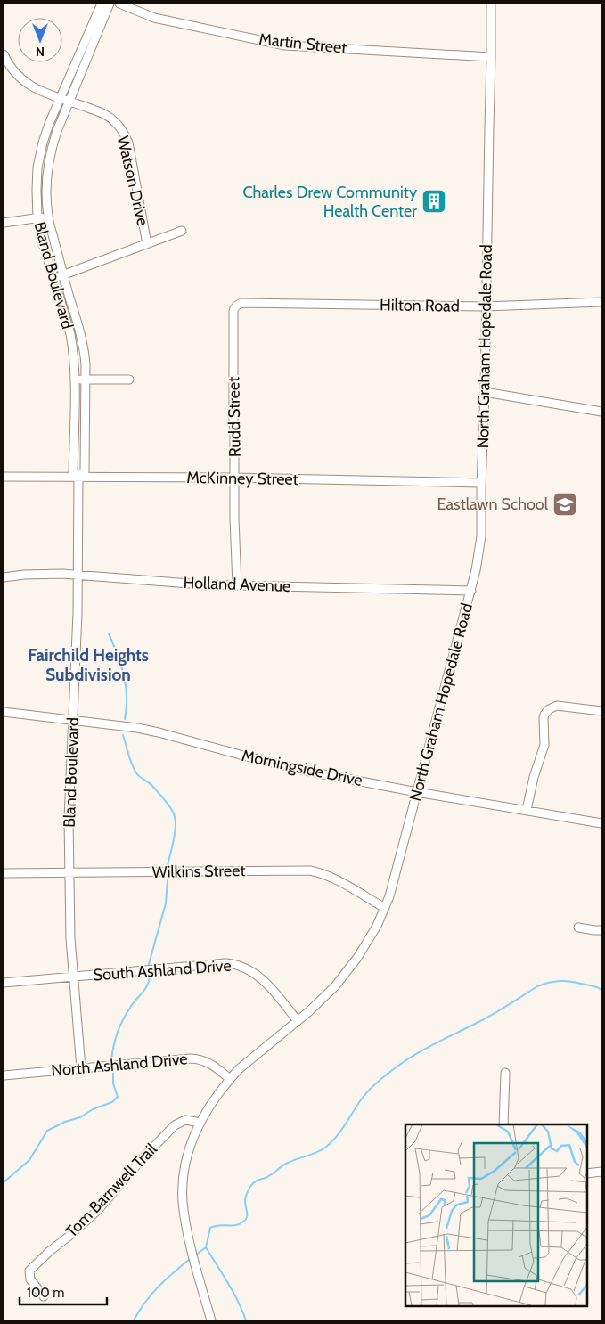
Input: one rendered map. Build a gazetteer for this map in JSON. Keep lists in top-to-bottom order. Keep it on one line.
{"streets":{"street":["Martin Street","Watson Drive","Bland Boulevard","Hilton Road","North Graham Hopedale Road","Rudd Street","McKinney Street","Holland Avenue","Morningside Drive","Wilkins Street","South Ashland Drive","North Ashland Drive","Tom Barnwell Trail"]},"crossings":[["Martin Street","North Graham Hopedale Road"],["Watson Drive","Bland Boulevard"],["Bland Boulevard","McKinney Street"],["Bland Boulevard","Holland Avenue"],["Bland Boulevard","Morningside Drive"],["Bland Boulevard","Wilkins Street"],["Bland Boulevard","South Ashland Drive"],["Bland Boulevard","North Ashland Drive"],["Hilton Road","North Graham Hopedale Road"],["Hilton Road","Rudd Street"],["North Graham Hopedale Road","McKinney Street"],["North Graham Hopedale Road","Holland Avenue"],["North Graham Hopedale Road","Morningside Drive"],["North Graham Hopedale Road","Wilkins Street"],["North Graham Hopedale Road","South Ashland Drive"],["North Graham Hopedale Road","North Ashland Drive"],["North Graham Hopedale Road","Tom Barnwell Trail"],["Rudd Street","McKinney Street"],["Rudd Street","Holland Avenue"]],"districts":["Fairchild Heights Subdivision"],"places":{"building":["Charles Drew Community Health Center"],"school or university":["Eastlawn School"]},"scale_bar":"100 m","north":"bottom"}
